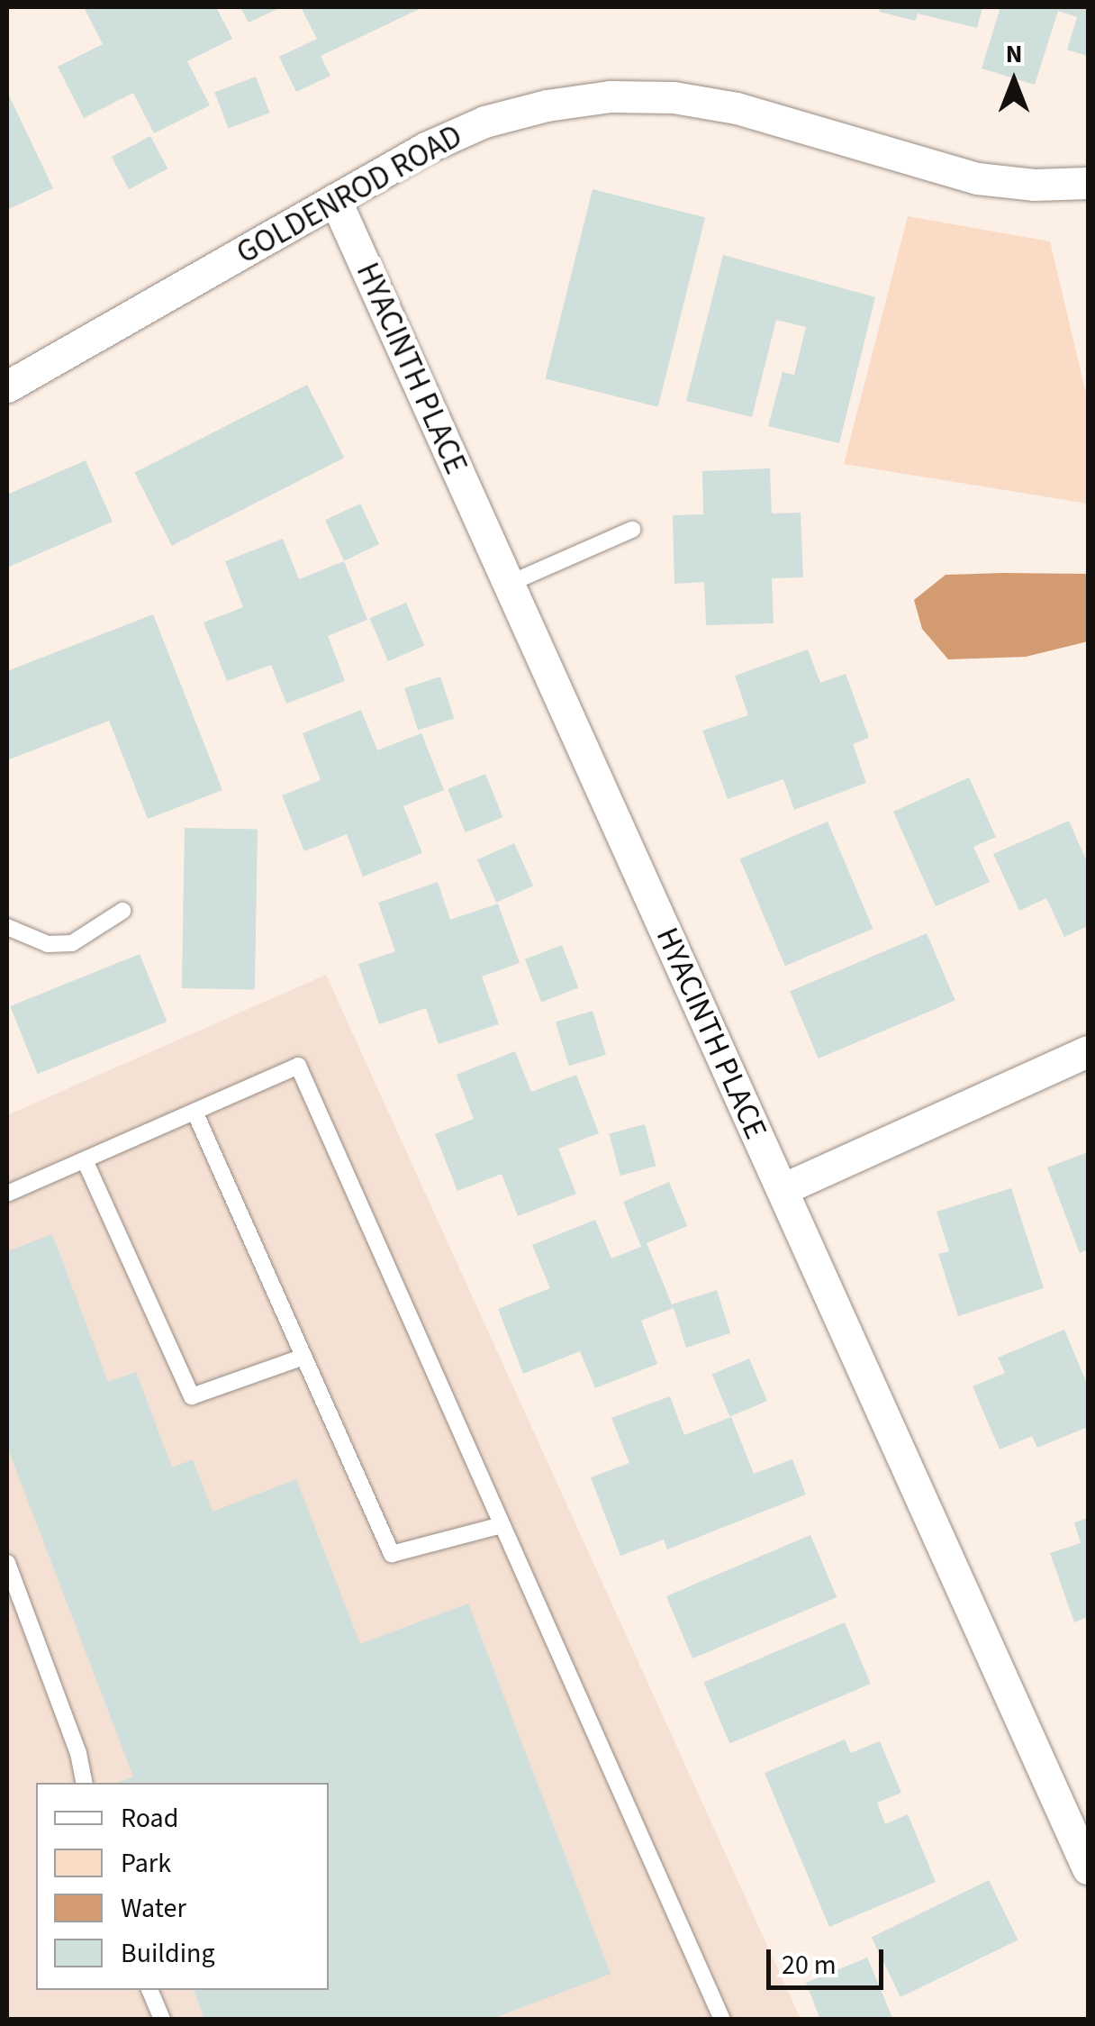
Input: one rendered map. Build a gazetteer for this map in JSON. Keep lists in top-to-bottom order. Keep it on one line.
{"streets":{"street":["GOLDENROD ROAD","HYACINTH PLACE"]},"crossings":[["GOLDENROD ROAD","HYACINTH PLACE"]],"legend":["Road","Park","Water","Building"],"scale_bar":"20 m","north":"top"}
